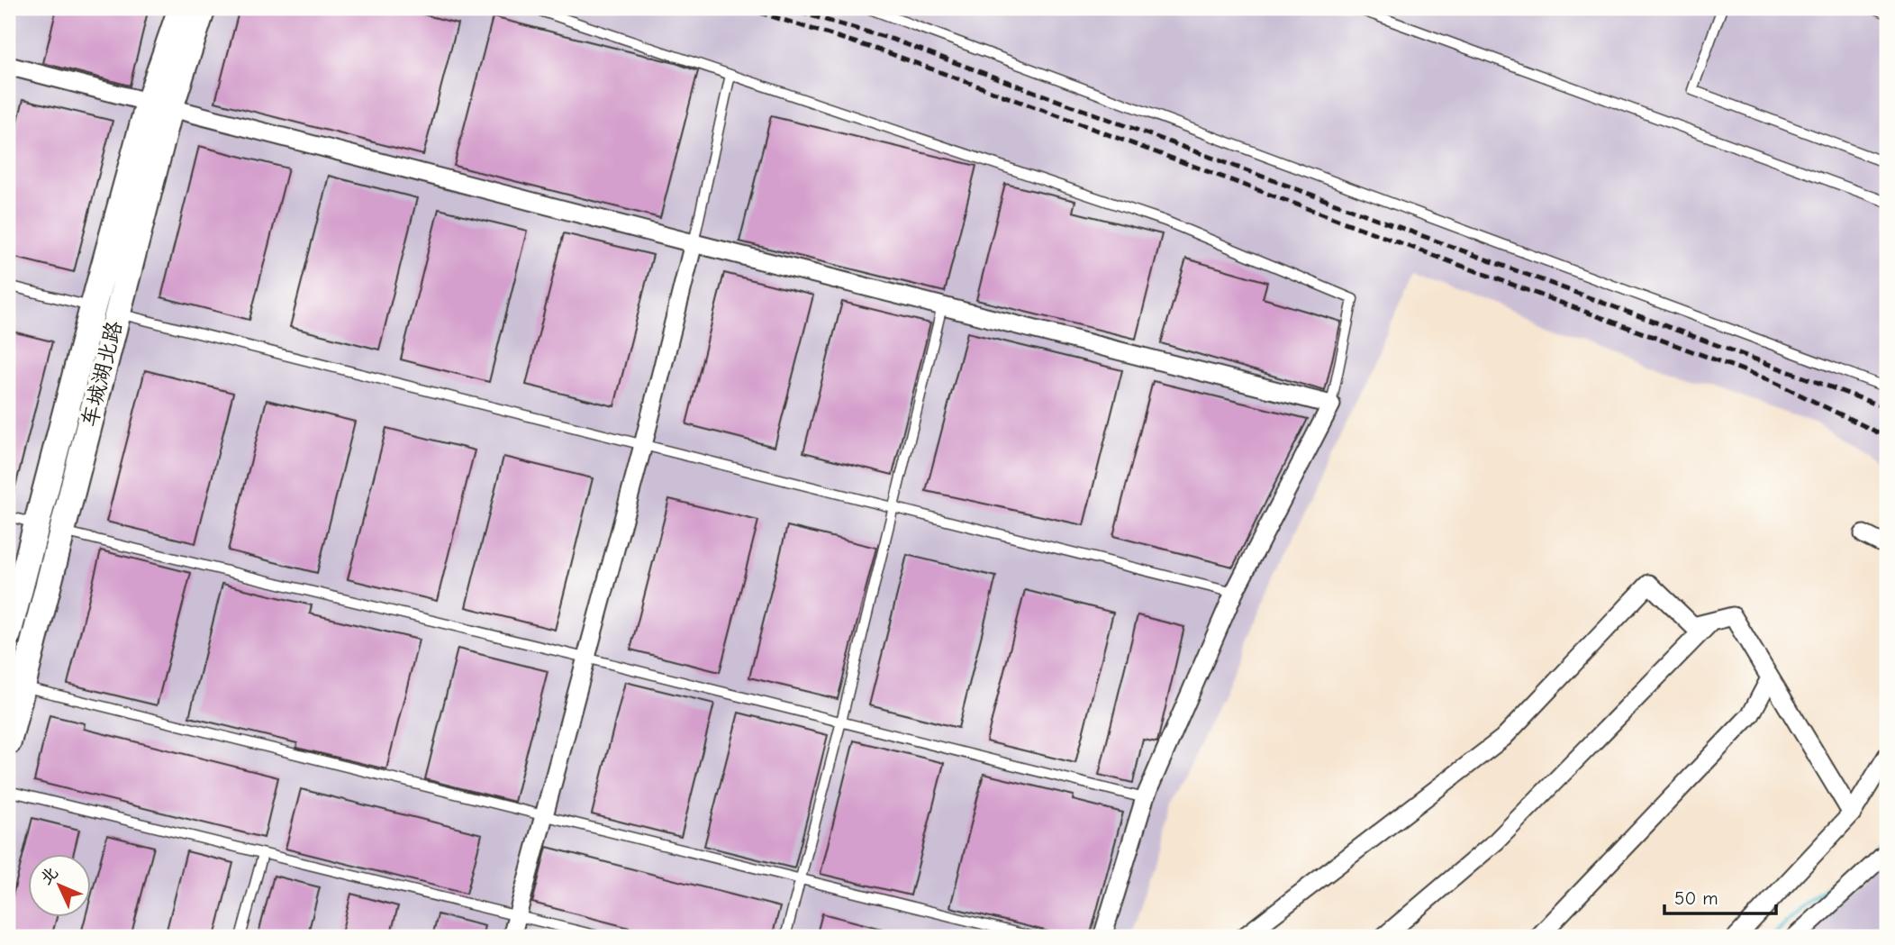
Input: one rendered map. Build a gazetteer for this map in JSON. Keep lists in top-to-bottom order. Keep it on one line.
{"streets":{"main road":["车城湖北路"]},"scale_bar":"50 m","north":"top left"}
